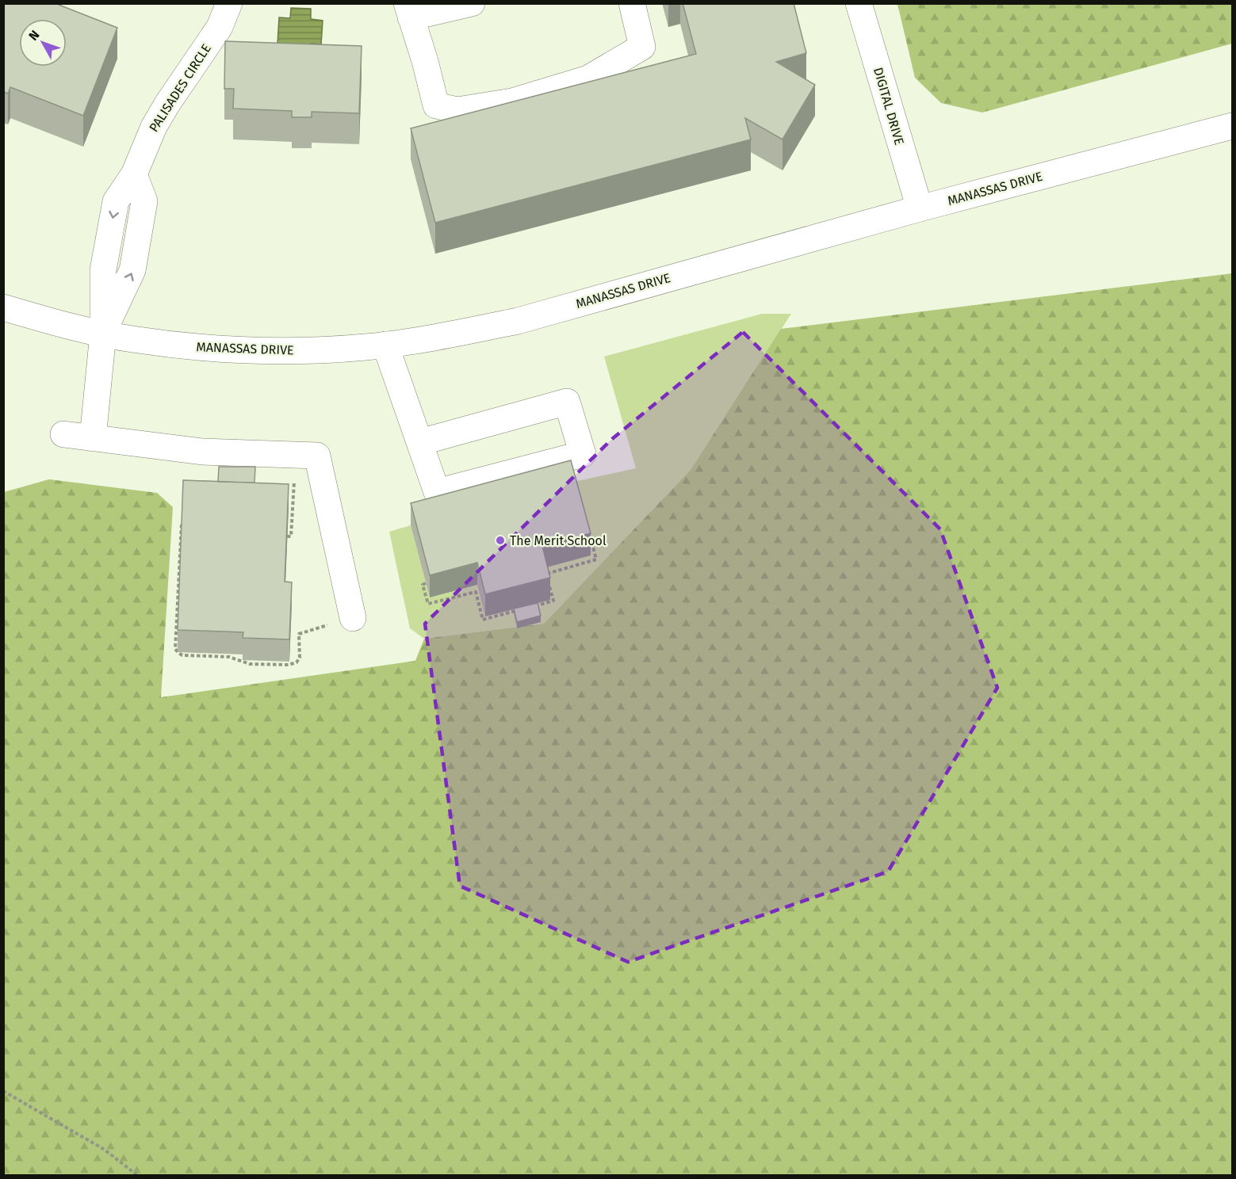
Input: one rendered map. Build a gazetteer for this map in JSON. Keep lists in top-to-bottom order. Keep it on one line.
{"streets":{"main road":["PALISADES CIRCLE","DIGITAL DRIVE","MANASSAS DRIVE"]},"crossings":[["PALISADES CIRCLE","MANASSAS DRIVE"],["DIGITAL DRIVE","MANASSAS DRIVE"]],"places":["The Merit School"],"north":"top left"}
